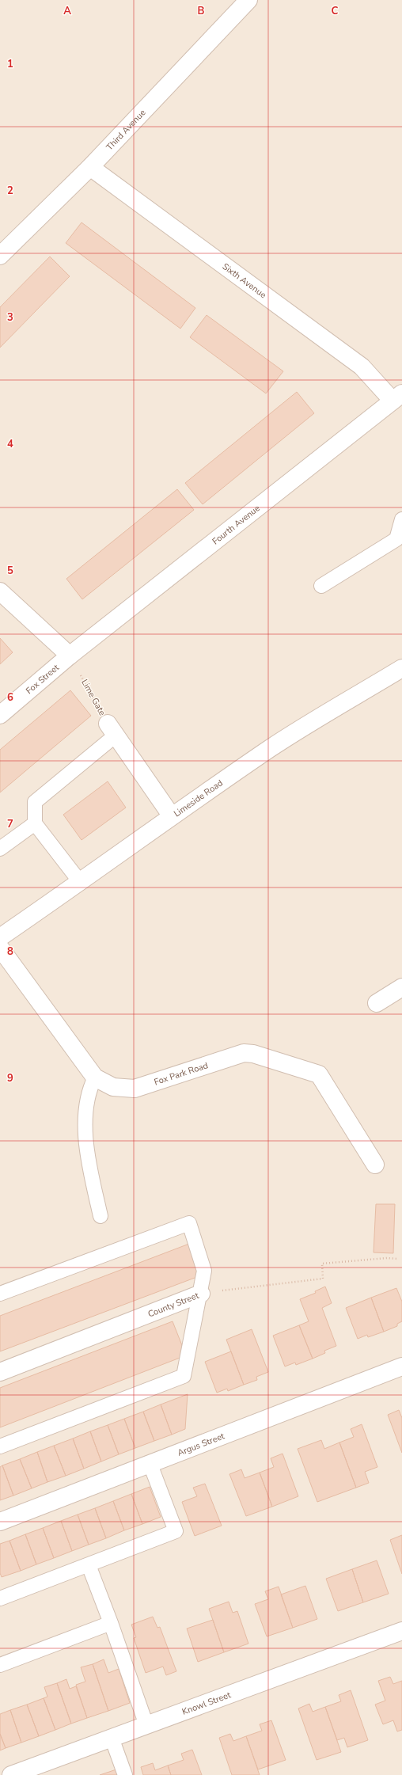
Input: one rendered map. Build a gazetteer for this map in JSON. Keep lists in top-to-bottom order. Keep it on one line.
{"streets":{"street":["Third Avenue","Sixth Avenue","Fourth Avenue","Fox Street","Limeside Road","Fox Park Road","County Street","Argus Street","Knowl Street"],"path":["Lime Gate"]},"crossings":[["Third Avenue","Sixth Avenue"],["Sixth Avenue","Fourth Avenue"],["Fourth Avenue","Fox Street"],["Fourth Avenue","Lime Gate"],["Fox Street","Lime Gate"]],"grid":{"columns":["A","B","C"],"rows":["1","2","3","4","5","6","7","8","9"]}}
